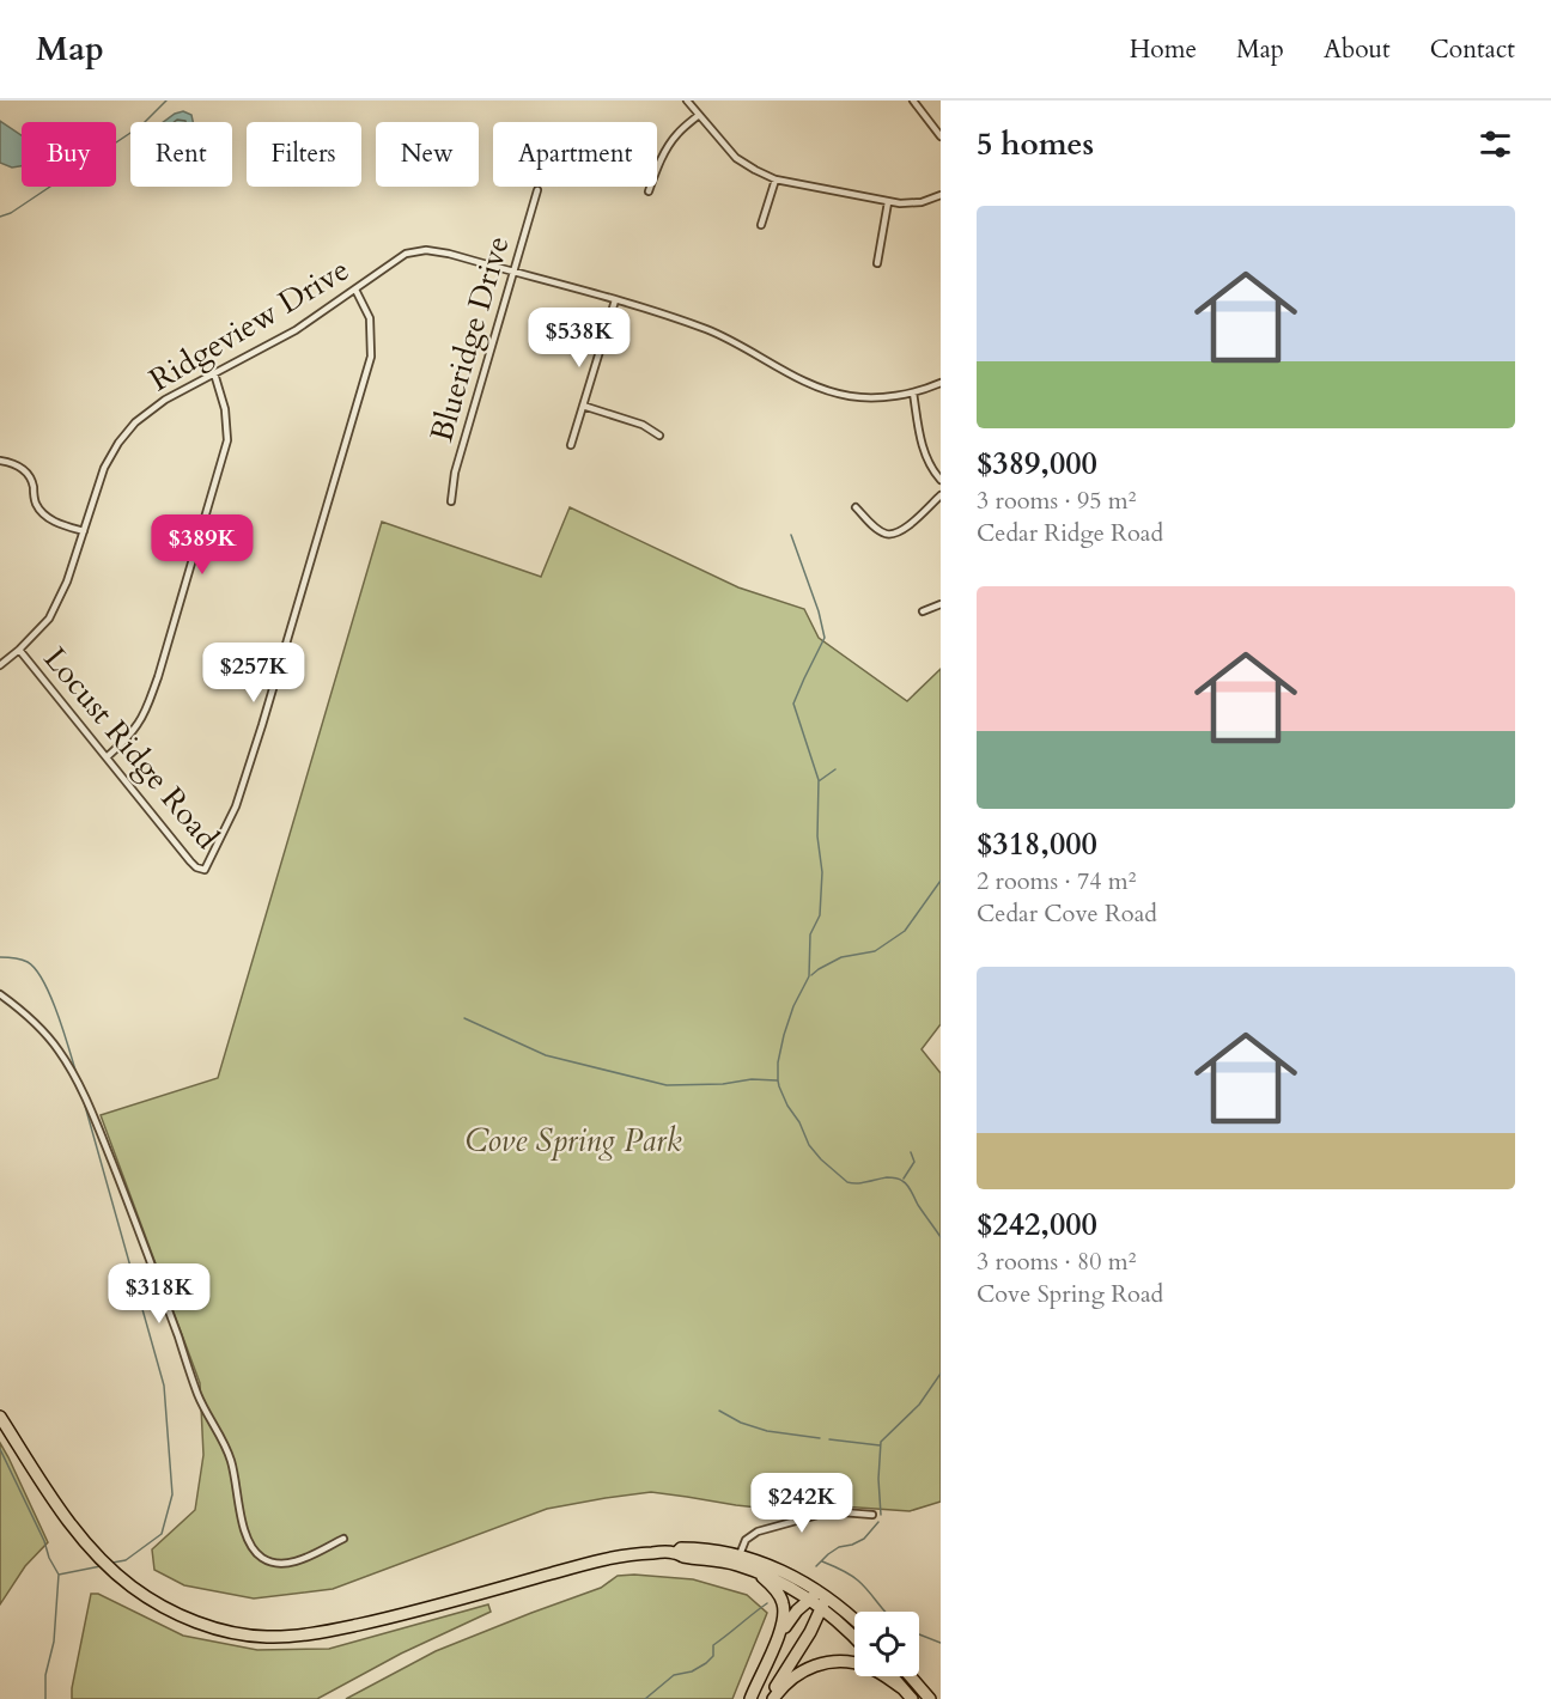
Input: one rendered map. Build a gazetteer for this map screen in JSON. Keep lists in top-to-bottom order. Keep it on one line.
{"streets":{"street":["Ridgeview Drive","Blueridge Drive","Locust Ridge Road"]},"crossings":[["Ridgeview Drive","Blueridge Drive"],["Ridgeview Drive","Locust Ridge Road"]],"parks":["Cove Spring Park"],"page":{"header":"Map","nav":["Home","Map","About","Contact"],"heading":"5 homes","chip":["Buy","Rent","Filters","New","Apartment"],"list":[{"name":"$389,000","note":"3 rooms · 95 m² · Cedar Ridge Road"},{"name":"$318,000","note":"2 rooms · 74 m² · Cedar Cove Road"},{"name":"$242,000","note":"3 rooms · 80 m² · Cove Spring Road"}],"price":["$538K","$389K","$257K","$318K","$242K"]}}
